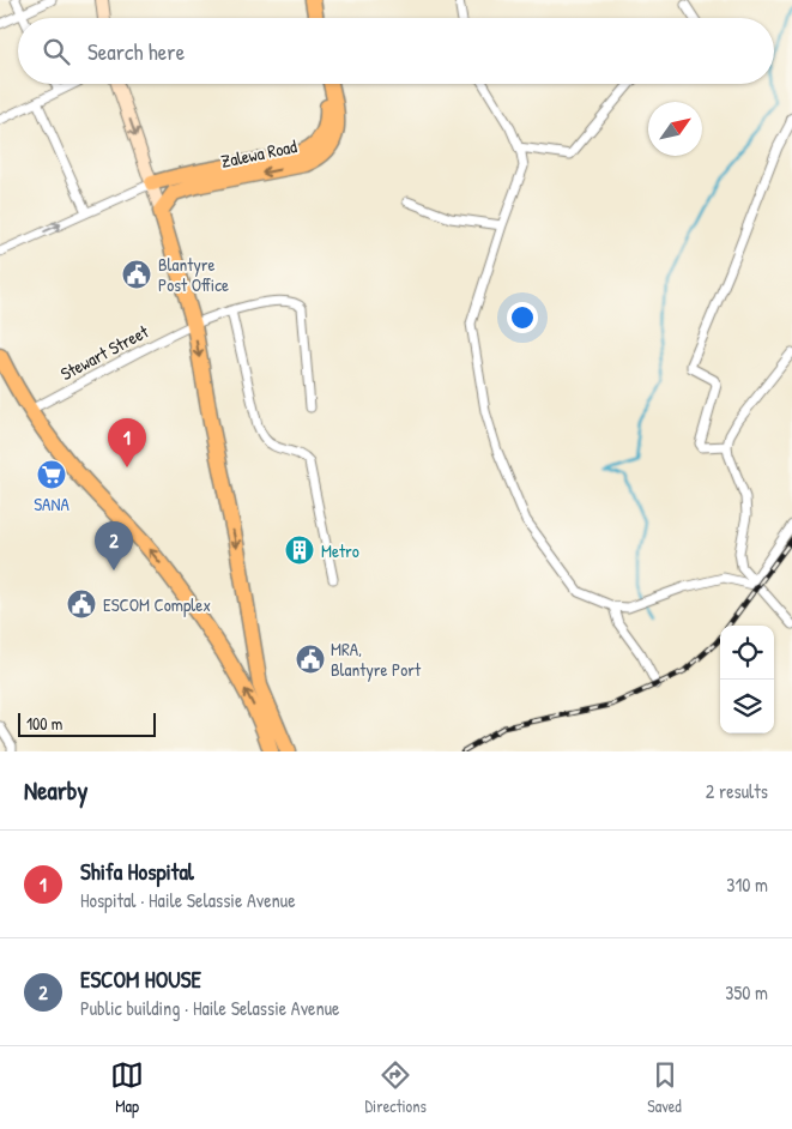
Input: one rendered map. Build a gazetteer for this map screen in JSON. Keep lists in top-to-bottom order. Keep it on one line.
{"streets":{"highway":["Zalewa Road"],"street":["Stewart Street"]},"one_way":["Zalewa Road"],"places":{"public building":["Blantyre Post Office","ESCOM Complex","MRA, Blantyre Port"],"supermarket":["SANA"],"building":["Metro"]},"scale_bar":"100 m","north":"top right","page":{"search":"Search here","pins":["1","2"],"scale":"100 m","heading":["Nearby","2 results"],"list":[{"mark":"1","name":"Shifa Hospital","note":"Hospital · Haile Selassie Avenue","value":"310 m"},{"mark":"2","name":"ESCOM HOUSE","note":"Public building · Haile Selassie Avenue","value":"350 m"}],"nav":["Map","Directions","Saved"]}}
